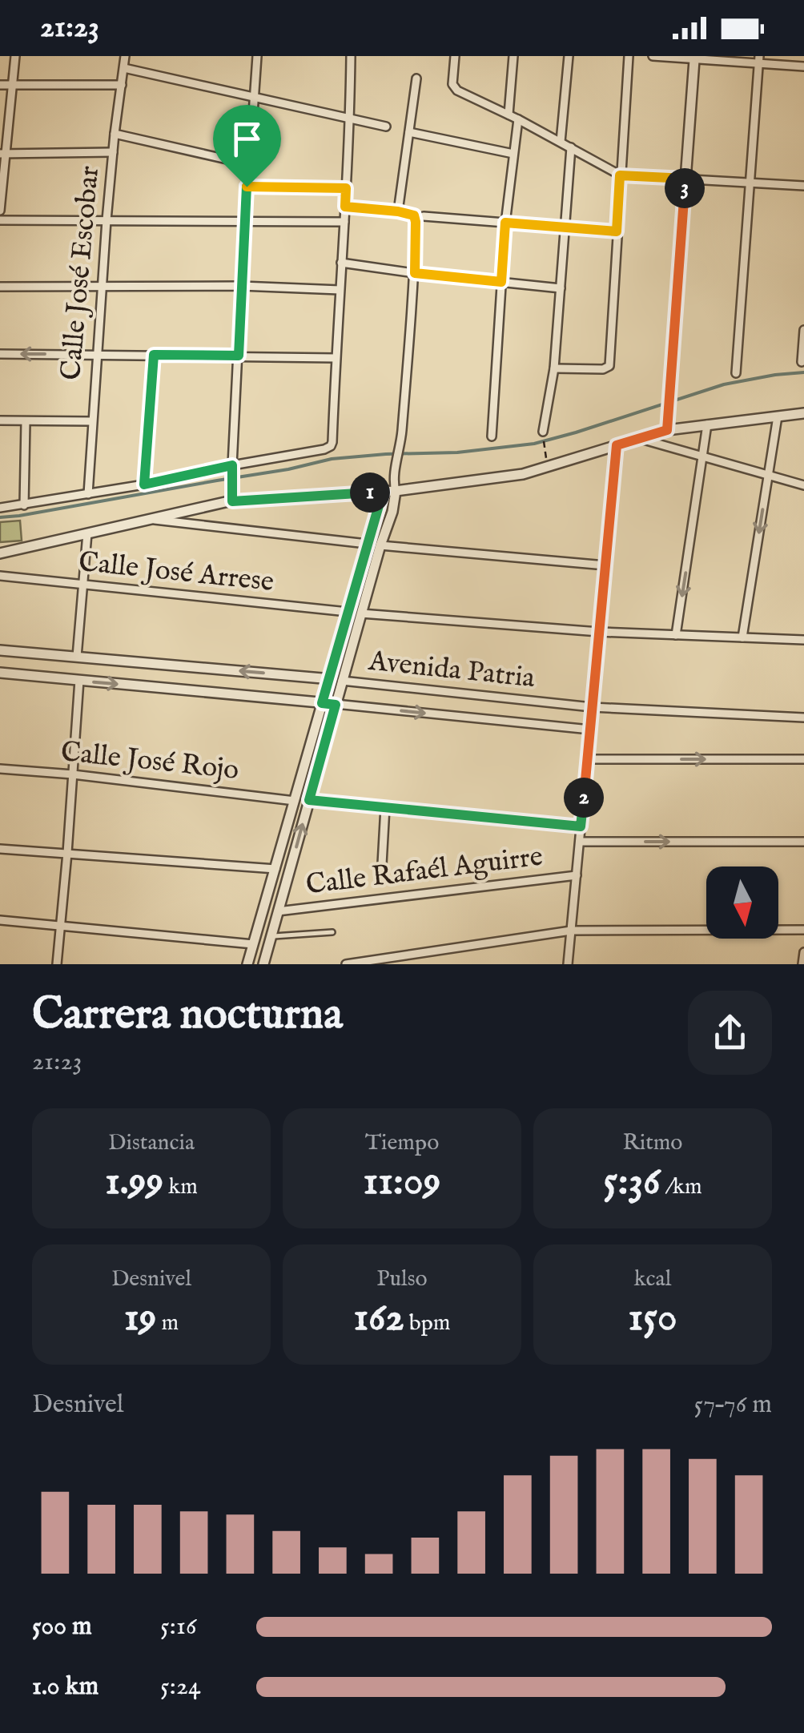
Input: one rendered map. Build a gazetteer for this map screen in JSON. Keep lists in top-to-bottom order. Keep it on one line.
{"streets":{"street":["Calle José Escobar","Calle José Arrese","Avenida Patria","Calle José Rojo","Calle Rafaél Aguirre"]},"north":"bottom","page":{"status":"21:23","pins":["3","1","2"],"heading":["Carrera nocturna","21:23"],"stats":[["Distancia","1.99 km"],["Tiempo","11:09"],["Ritmo","5:36 /km"],["Desnivel","19 m"],["Pulso","162 bpm"],["kcal","150"]],"chart":["Desnivel","57–76 m"],"list":[{"name":"500 m","note":"5:16"},{"name":"1.0 km","note":"5:24"}]}}
